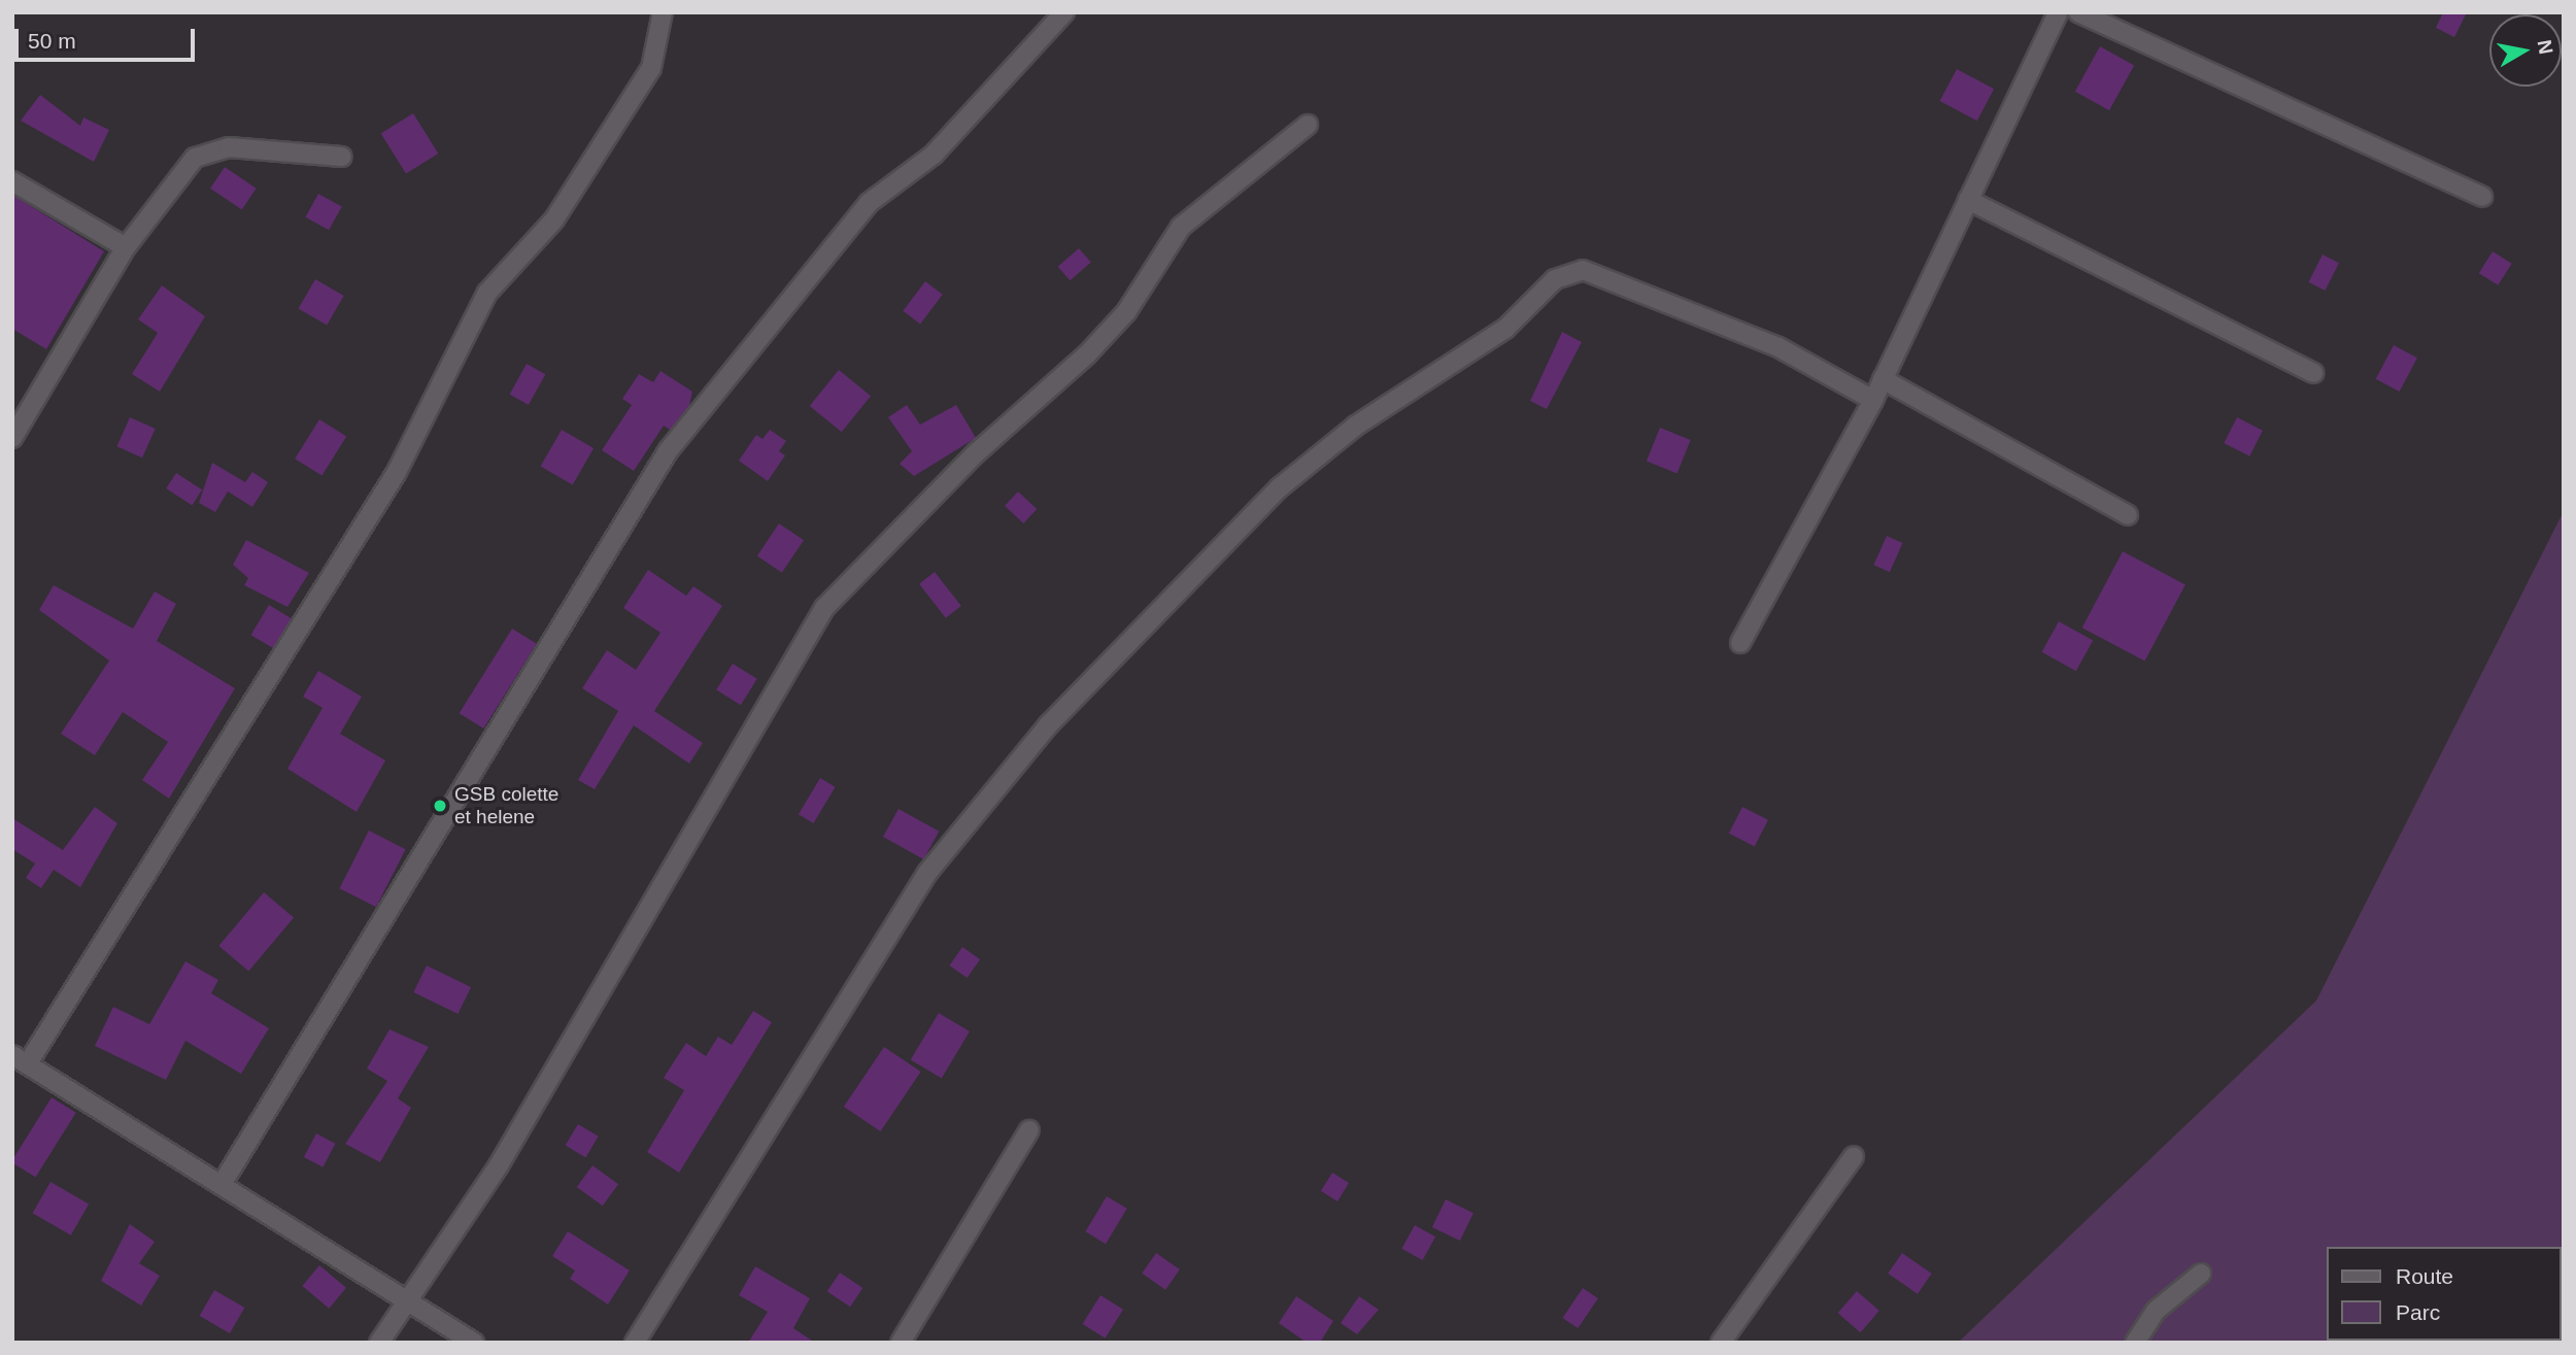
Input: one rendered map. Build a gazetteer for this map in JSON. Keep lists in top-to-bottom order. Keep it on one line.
{"places":["GSB colette et helene"],"legend":["Route","Parc"],"scale_bar":"50 m","north":"right"}
